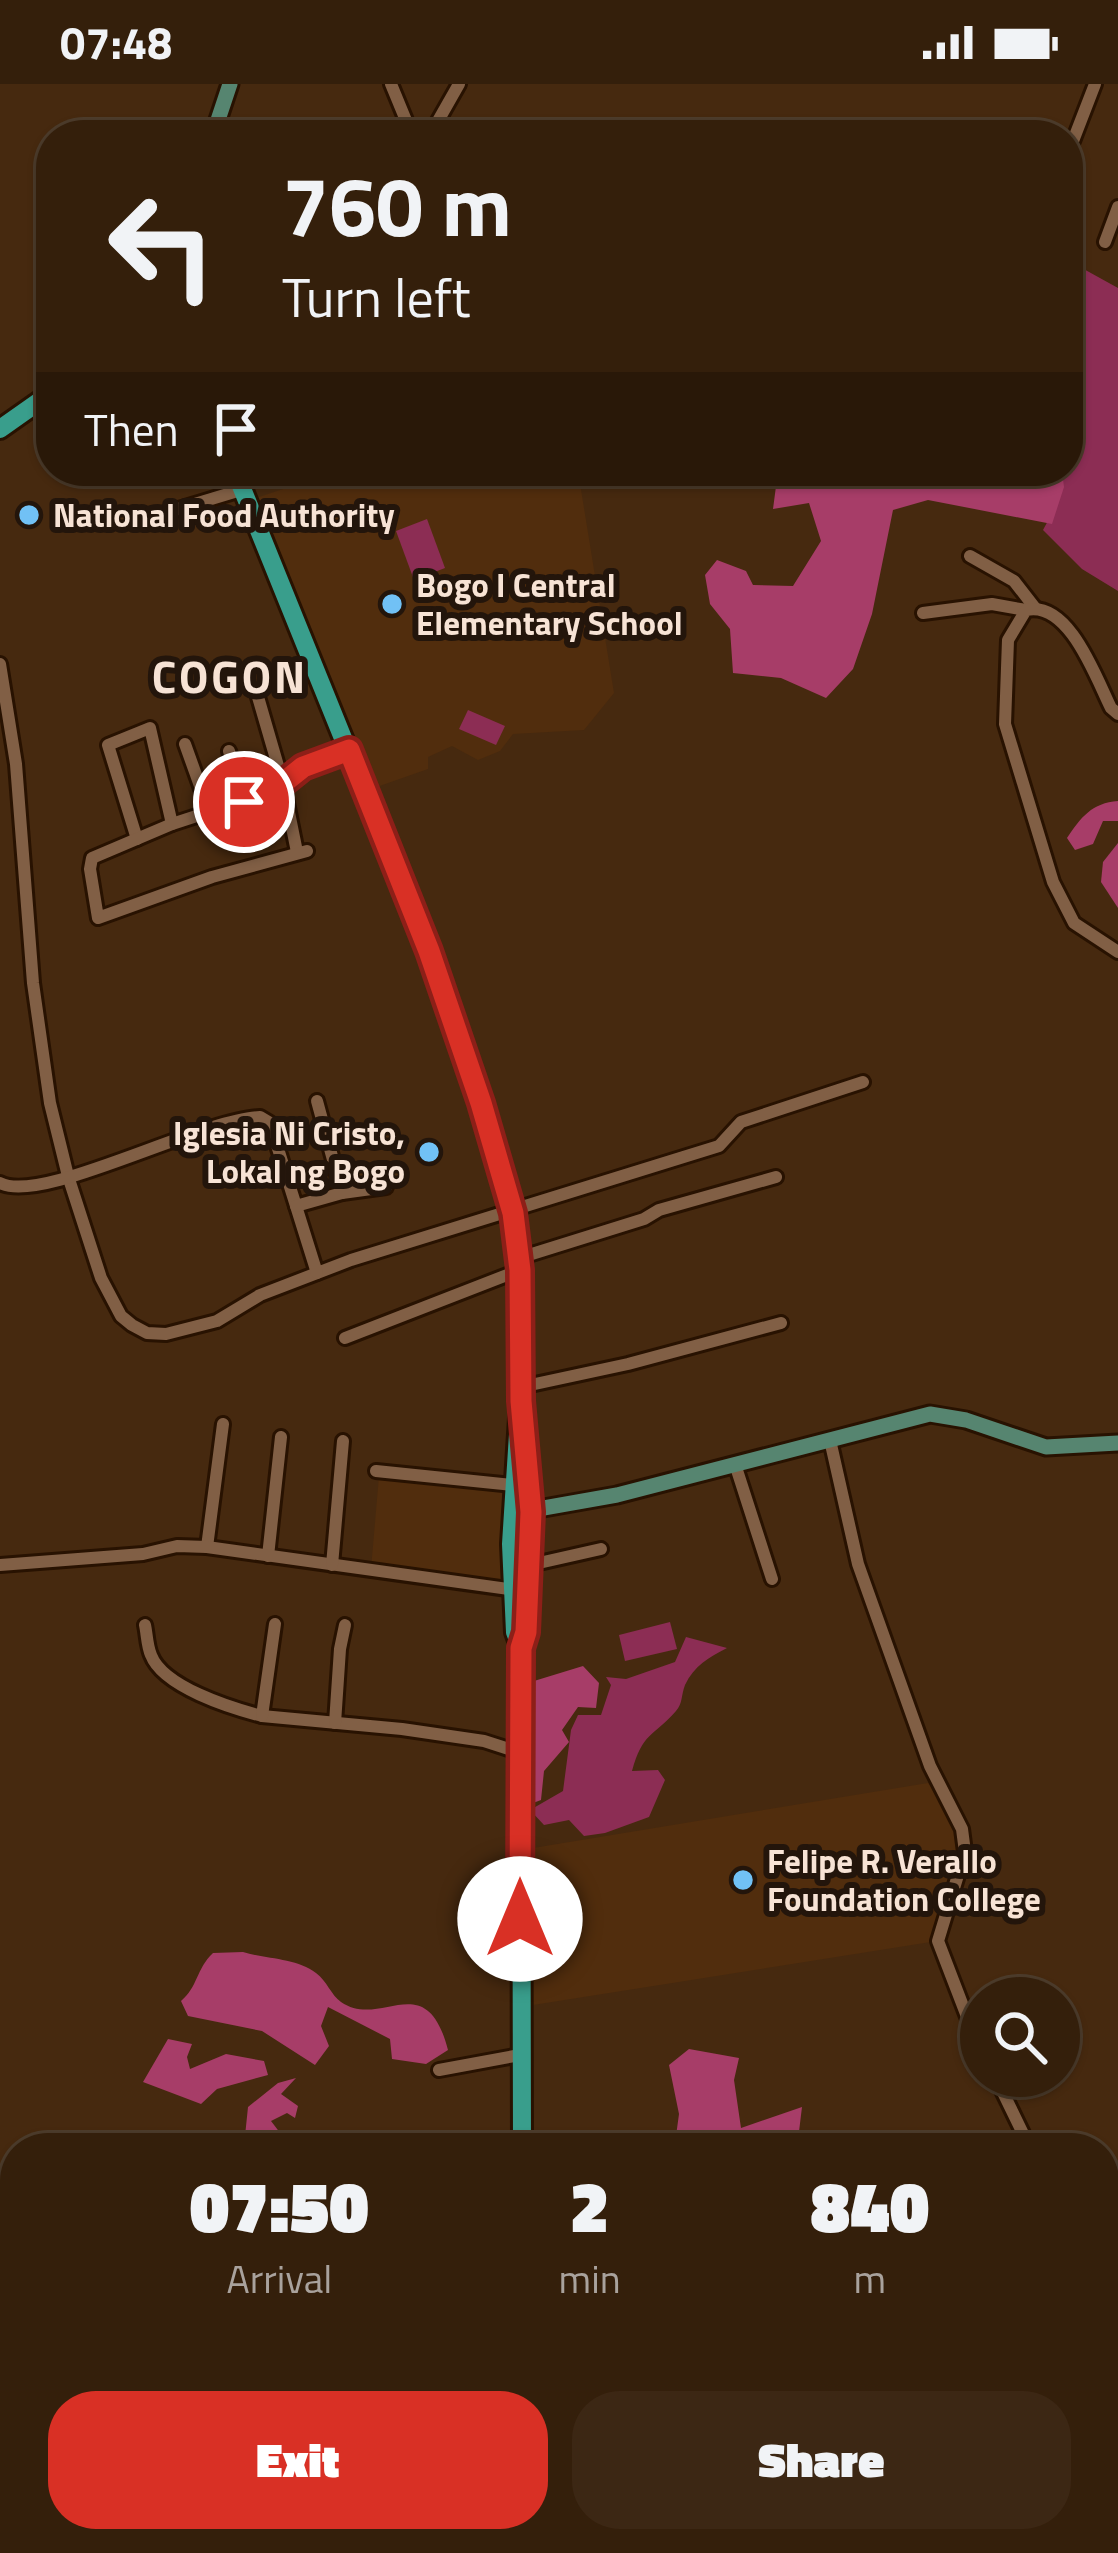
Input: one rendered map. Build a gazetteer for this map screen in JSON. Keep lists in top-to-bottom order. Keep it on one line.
{"districts":["COGON"],"places":["National Food Authority","Bogo I Central Elementary School","Iglesia Ni Cristo, Lokal ng Bogo","Felipe R. Verallo Foundation College"],"page":{"status":"07:48","turn":["760 m","Turn left"],"then":"Then","eta":["07:50","Arrival","2","min","840","m"],"buttons":["Exit","Share"]}}
